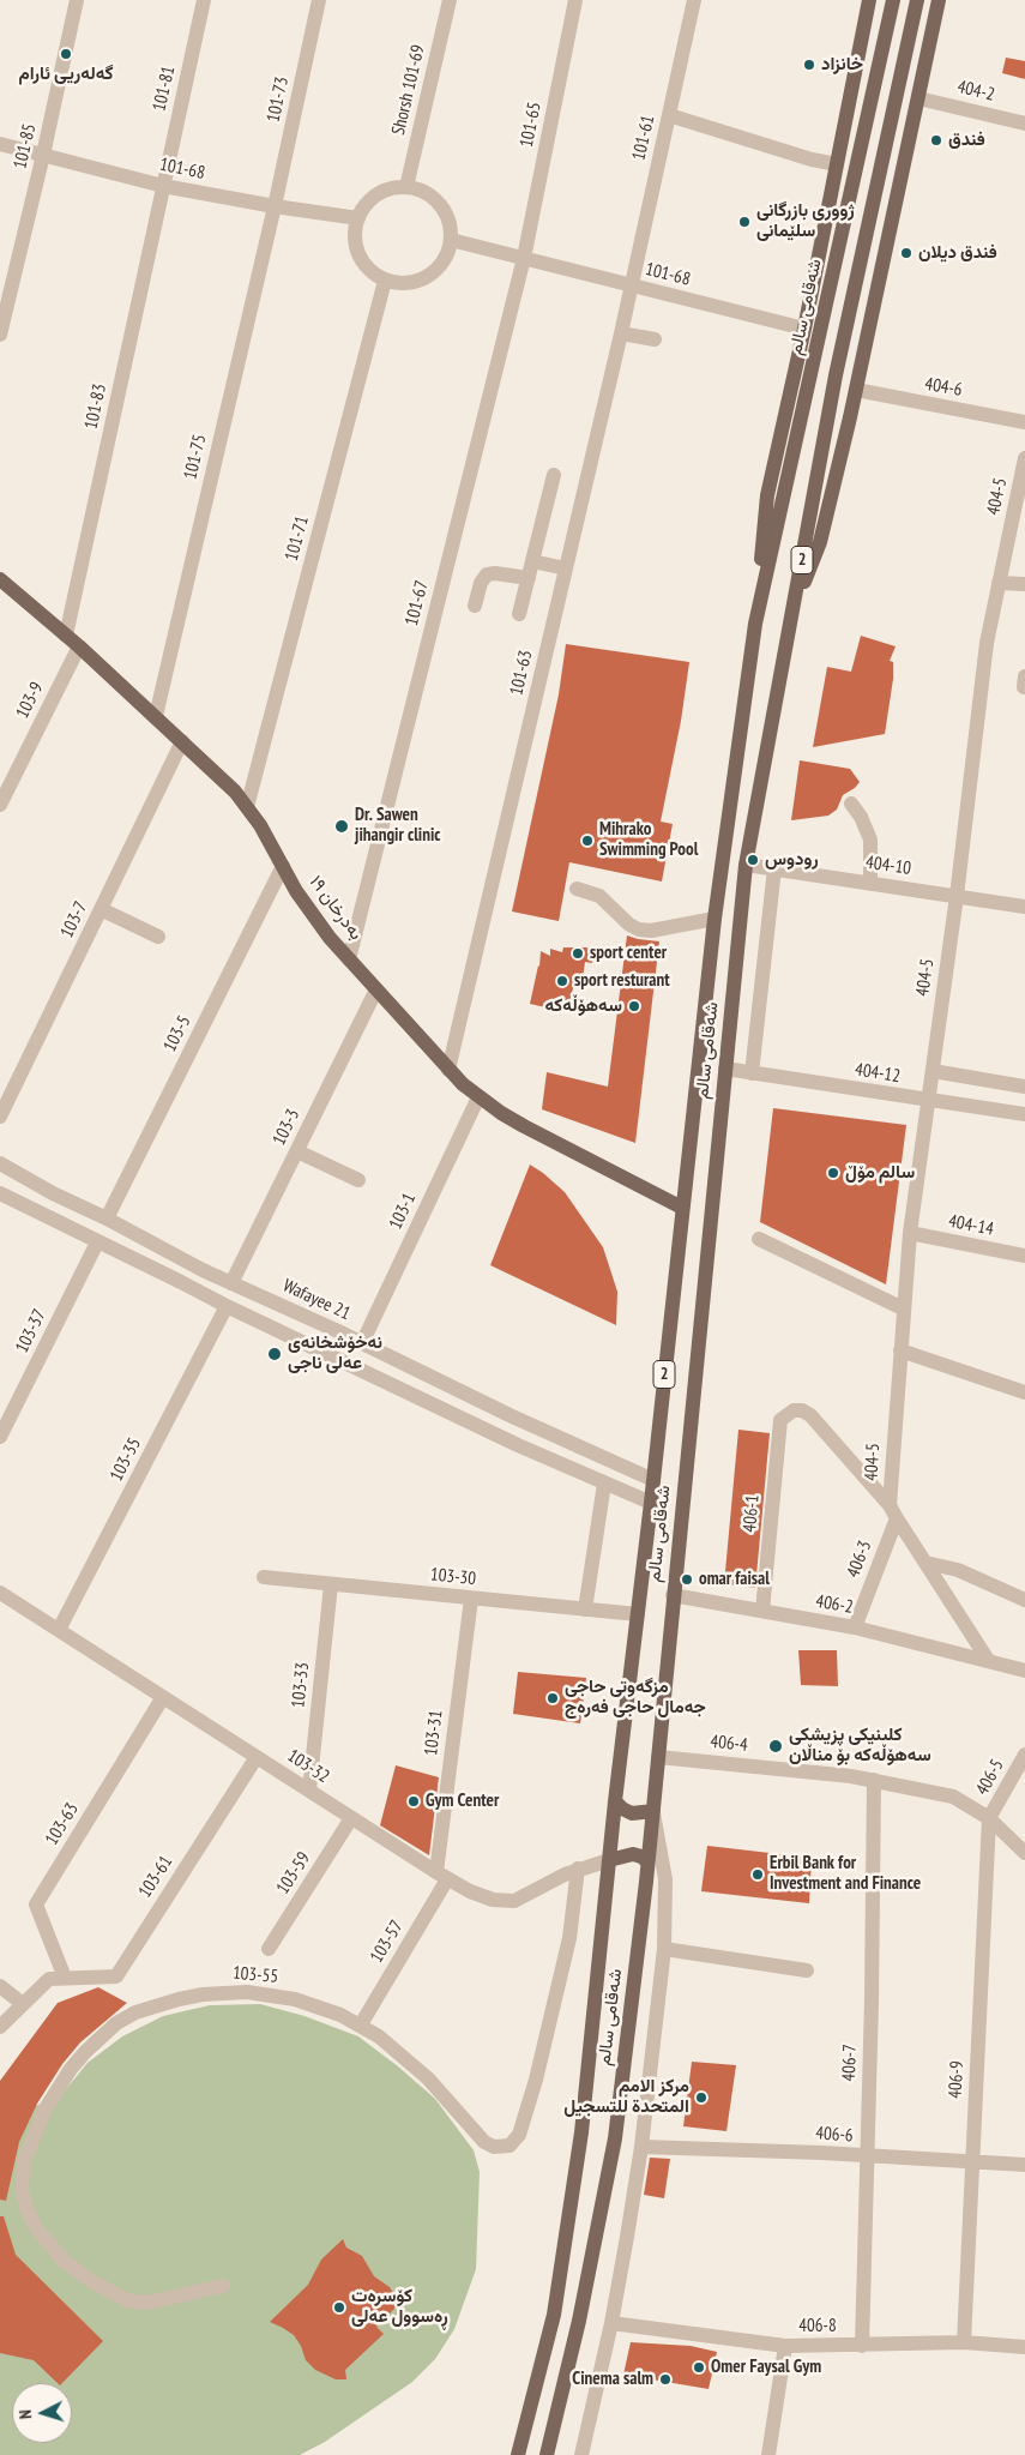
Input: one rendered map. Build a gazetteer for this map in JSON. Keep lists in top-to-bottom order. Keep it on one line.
{"streets":{"main road":["شەقامی سالم","2","بەدرخان ١٩"],"street":["101-81","Shorsh 101-69","404-2","101-73","101-65","101-61","101-85","101-68","404-6","101-83","101-75","404-5","101-71","101-67","101-63","103-9","404-10","103-7","103-5","404-12","103-3","103-1","404-14","Wafayee 21","103-37","103-35","406-1","406-3","103-30","406-2","103-33","103-31","406-4","103-32","406-5","103-63","103-59","103-61","103-57","103-55","406-7","406-9","406-6","406-8"]},"crossings":[["101-81","101-68"],["101-81","101-83"],["Shorsh 101-69","101-68"],["Shorsh 101-69","101-71"],["404-2","شەقامی سالم"],["101-73","101-68"],["101-73","101-75"],["101-65","101-68"],["101-65","101-67"],["101-61","101-68"],["101-61","101-63"],["101-85","101-68"],["101-68","شەقامی سالم"],["101-68","101-83"],["101-68","101-75"],["101-68","101-71"],["101-68","101-67"],["101-68","101-63"],["شەقامی سالم","404-6"],["شەقامی سالم","404-10"],["شەقامی سالم","بەدرخان ١٩"],["شەقامی سالم","404-12"],["شەقامی سالم","Wafayee 21"],["شەقامی سالم","103-30"],["شەقامی سالم","406-2"],["شەقامی سالم","406-4"],["شەقامی سالم","103-32"],["101-83","بەدرخان ١٩"],["101-75","بەدرخان ١٩"],["404-5","404-10"],["404-5","404-12"],["404-5","404-14"],["404-5","406-1"],["404-5","406-3"],["101-71","بەدرخان ١٩"],["101-67","بەدرخان ١٩"],["101-63","بەدرخان ١٩"],["103-9","بەدرخان ١٩"],["بەدرخان ١٩","103-7"],["بەدرخان ١٩","103-5"],["بەدرخان ١٩","103-3"],["بەدرخان ١٩","103-1"],["103-5","Wafayee 21"],["103-3","Wafayee 21"],["103-1","Wafayee 21"],["103-35","103-32"],["406-1","406-3"],["406-1","406-2"],["406-3","406-2"],["103-30","103-33"],["103-30","103-31"],["103-33","103-32"],["103-31","103-32"],["103-31","103-57"],["406-4","406-5"],["406-4","406-7"],["406-4","406-9"],["103-32","103-63"],["103-32","103-59"],["103-32","103-61"],["103-32","103-57"],["103-32","103-55"],["406-5","406-9"],["103-63","103-61"],["103-57","103-55"],["406-7","406-6"],["406-7","406-8"],["406-9","406-6"],["406-9","406-8"]],"places":["گەلەریی ئارام","خانزاد","فندق","ژووری بازرگانی سلێمانی","فندق ديلان","Dr. Sawen jihangir clinic","Mihrako Swimming Pool","رودوس","sport center","sport resturant","سەهۆڵەکە","سالم مۆڵ","نەخۆشخانەی عەلی ناجی","omar faisal","مزگه‌وتی حاجی جەمال حاجی فەرەج","کلینیکی پزیشکی سەهۆڵەکە بۆ مناڵان","Gym Center","Erbil Bank for Investment and Finance","مركز الامم المتحدة للتسجيل","کۆسرەت ڕەسوول عەلی","Omer Faysal Gym","Cinema salm"],"north":"left"}
